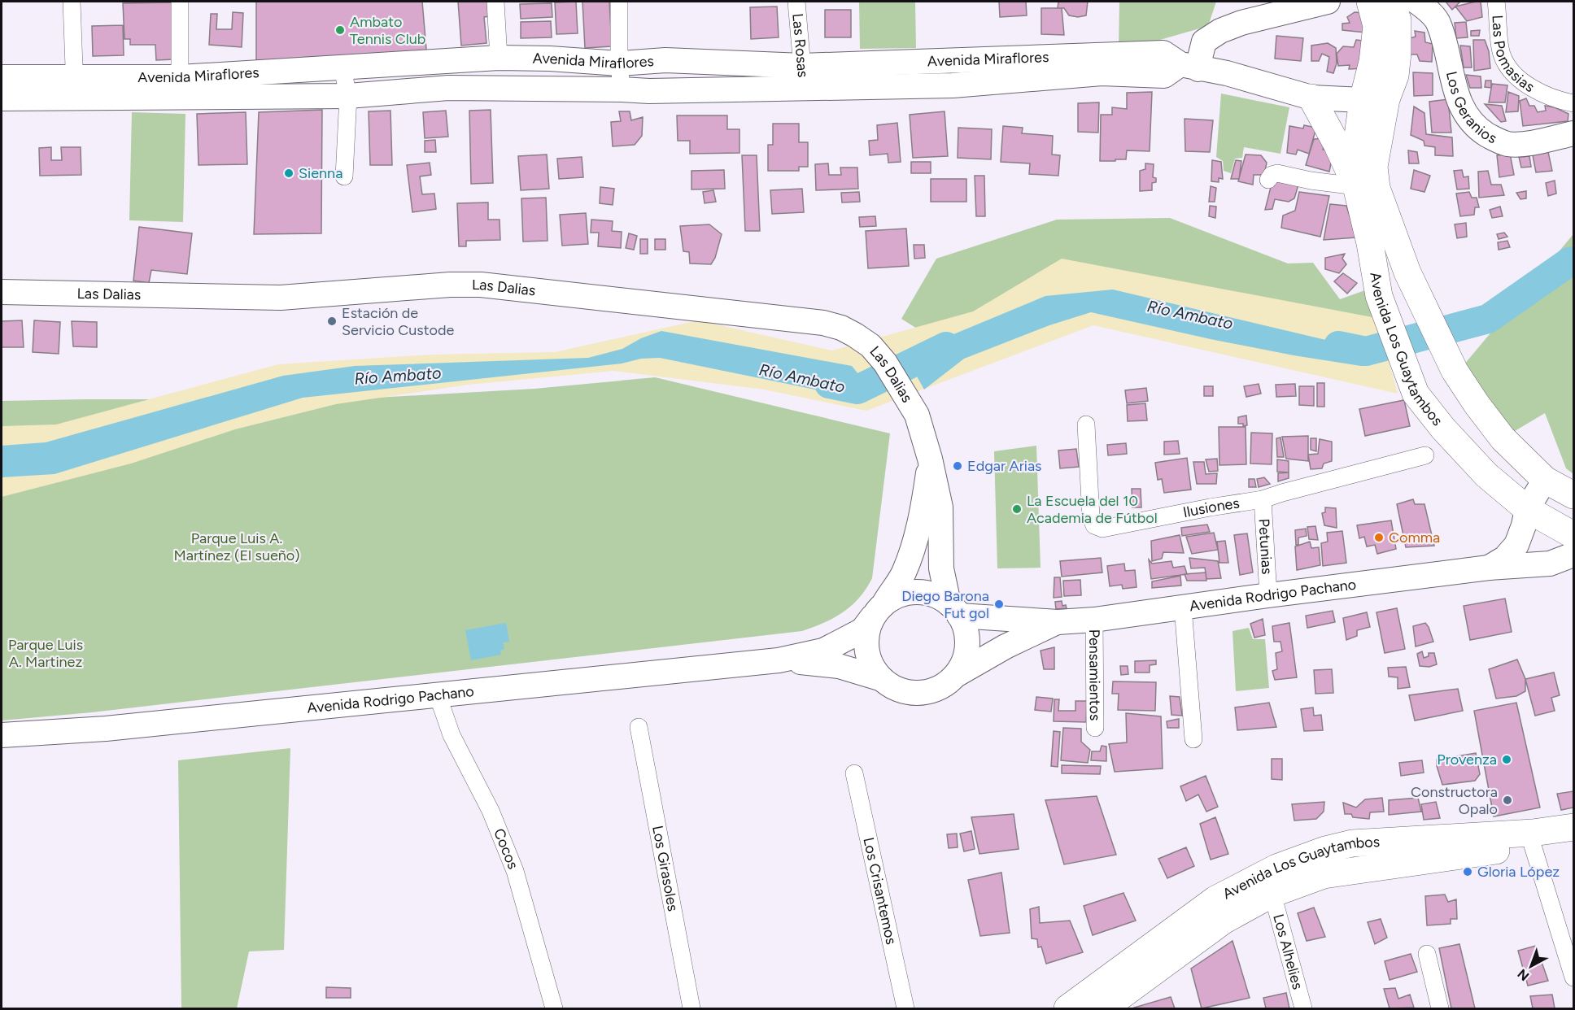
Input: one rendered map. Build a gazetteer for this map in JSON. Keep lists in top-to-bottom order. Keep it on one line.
{"streets":{"main road":["Avenida Miraflores","Los Geranios","Las Dalias","Avenida Los Guaytambos","Avenida Rodrigo Pachano"],"street":["Las Rosas","Las Pomasias","Ilusiones","Petunias","Pensamientos","Cocos","Los Girasoles","Los Crisantemos","Los Alhelies"]},"crossings":[["Las Rosas","Avenida Miraflores"],["Avenida Miraflores","Avenida Los Guaytambos"],["Las Dalias","Avenida Rodrigo Pachano"],["Avenida Los Guaytambos","Avenida Rodrigo Pachano"],["Avenida Los Guaytambos","Los Alhelies"],["Ilusiones","Petunias"],["Petunias","Avenida Rodrigo Pachano"],["Avenida Rodrigo Pachano","Pensamientos"],["Avenida Rodrigo Pachano","Cocos"]],"water":["Río Ambato"],"parks":["Parque Luis A. Martínez (El sueño)","Parque Luis A. Martinez"],"places":["Ambato Tennis Club","Sienna","Estación de Servicio Custode","Edgar Arias","La Escuela del 10 Academia de Fútbol","Comma","Diego Barona Fut gol","Provenza","Constructora Opalo","Gloria López"],"north":"bottom left"}
